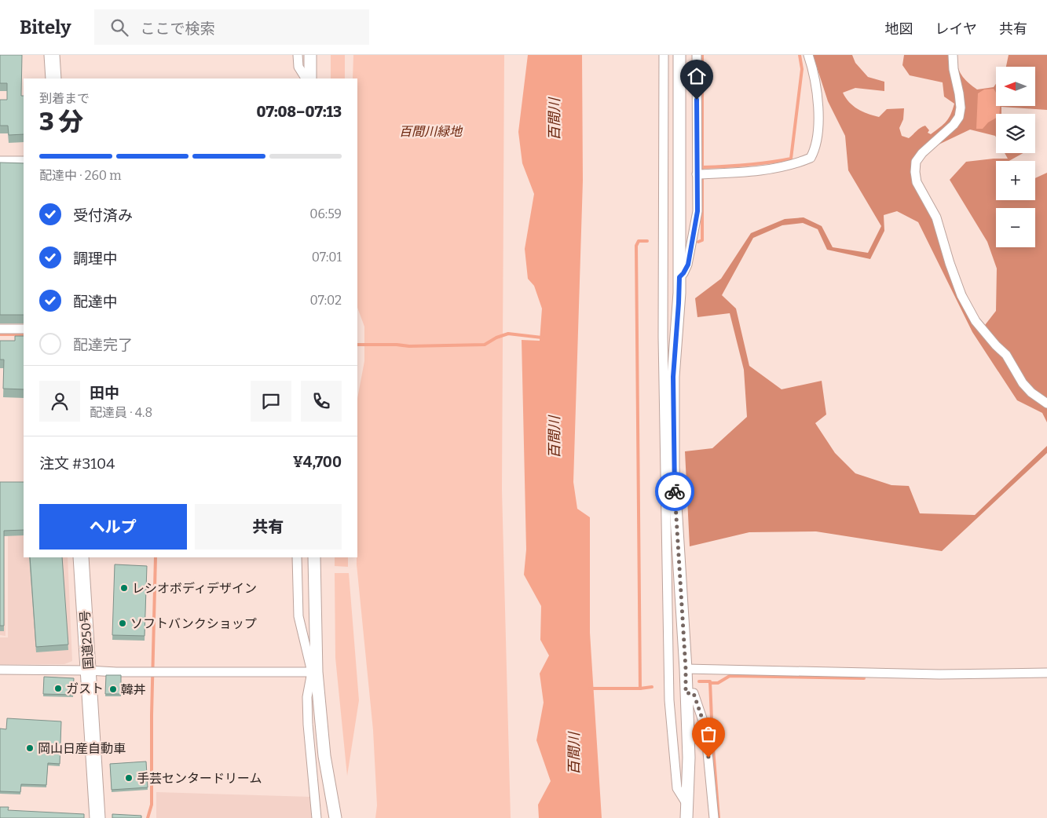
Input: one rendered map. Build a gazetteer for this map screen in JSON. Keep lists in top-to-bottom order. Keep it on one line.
{"streets":{"highway":["国道250号"]},"water":["百間川"],"parks":["百間川緑地"],"places":["レシオボディデザイン","ソフトバンクショップ","ガスト","韓丼","岡山日産自動車","手芸センタードリーム"],"north":"left","page":{"header":"Bitely","search":"ここで検索","nav":["地図","レイヤ","共有"],"map_buttons":["+","−"],"heading":["3 分","到着まで","07:08–07:13"],"panel":["田中","配達員 · 4.8","注文 #3104","¥4,700"],"bar":"配達中 · 260 m","list":[["受付済み","06:59"],["調理中","07:01"],["配達中","07:02"],"配達完了"],"buttons":["ヘルプ","共有"]}}
